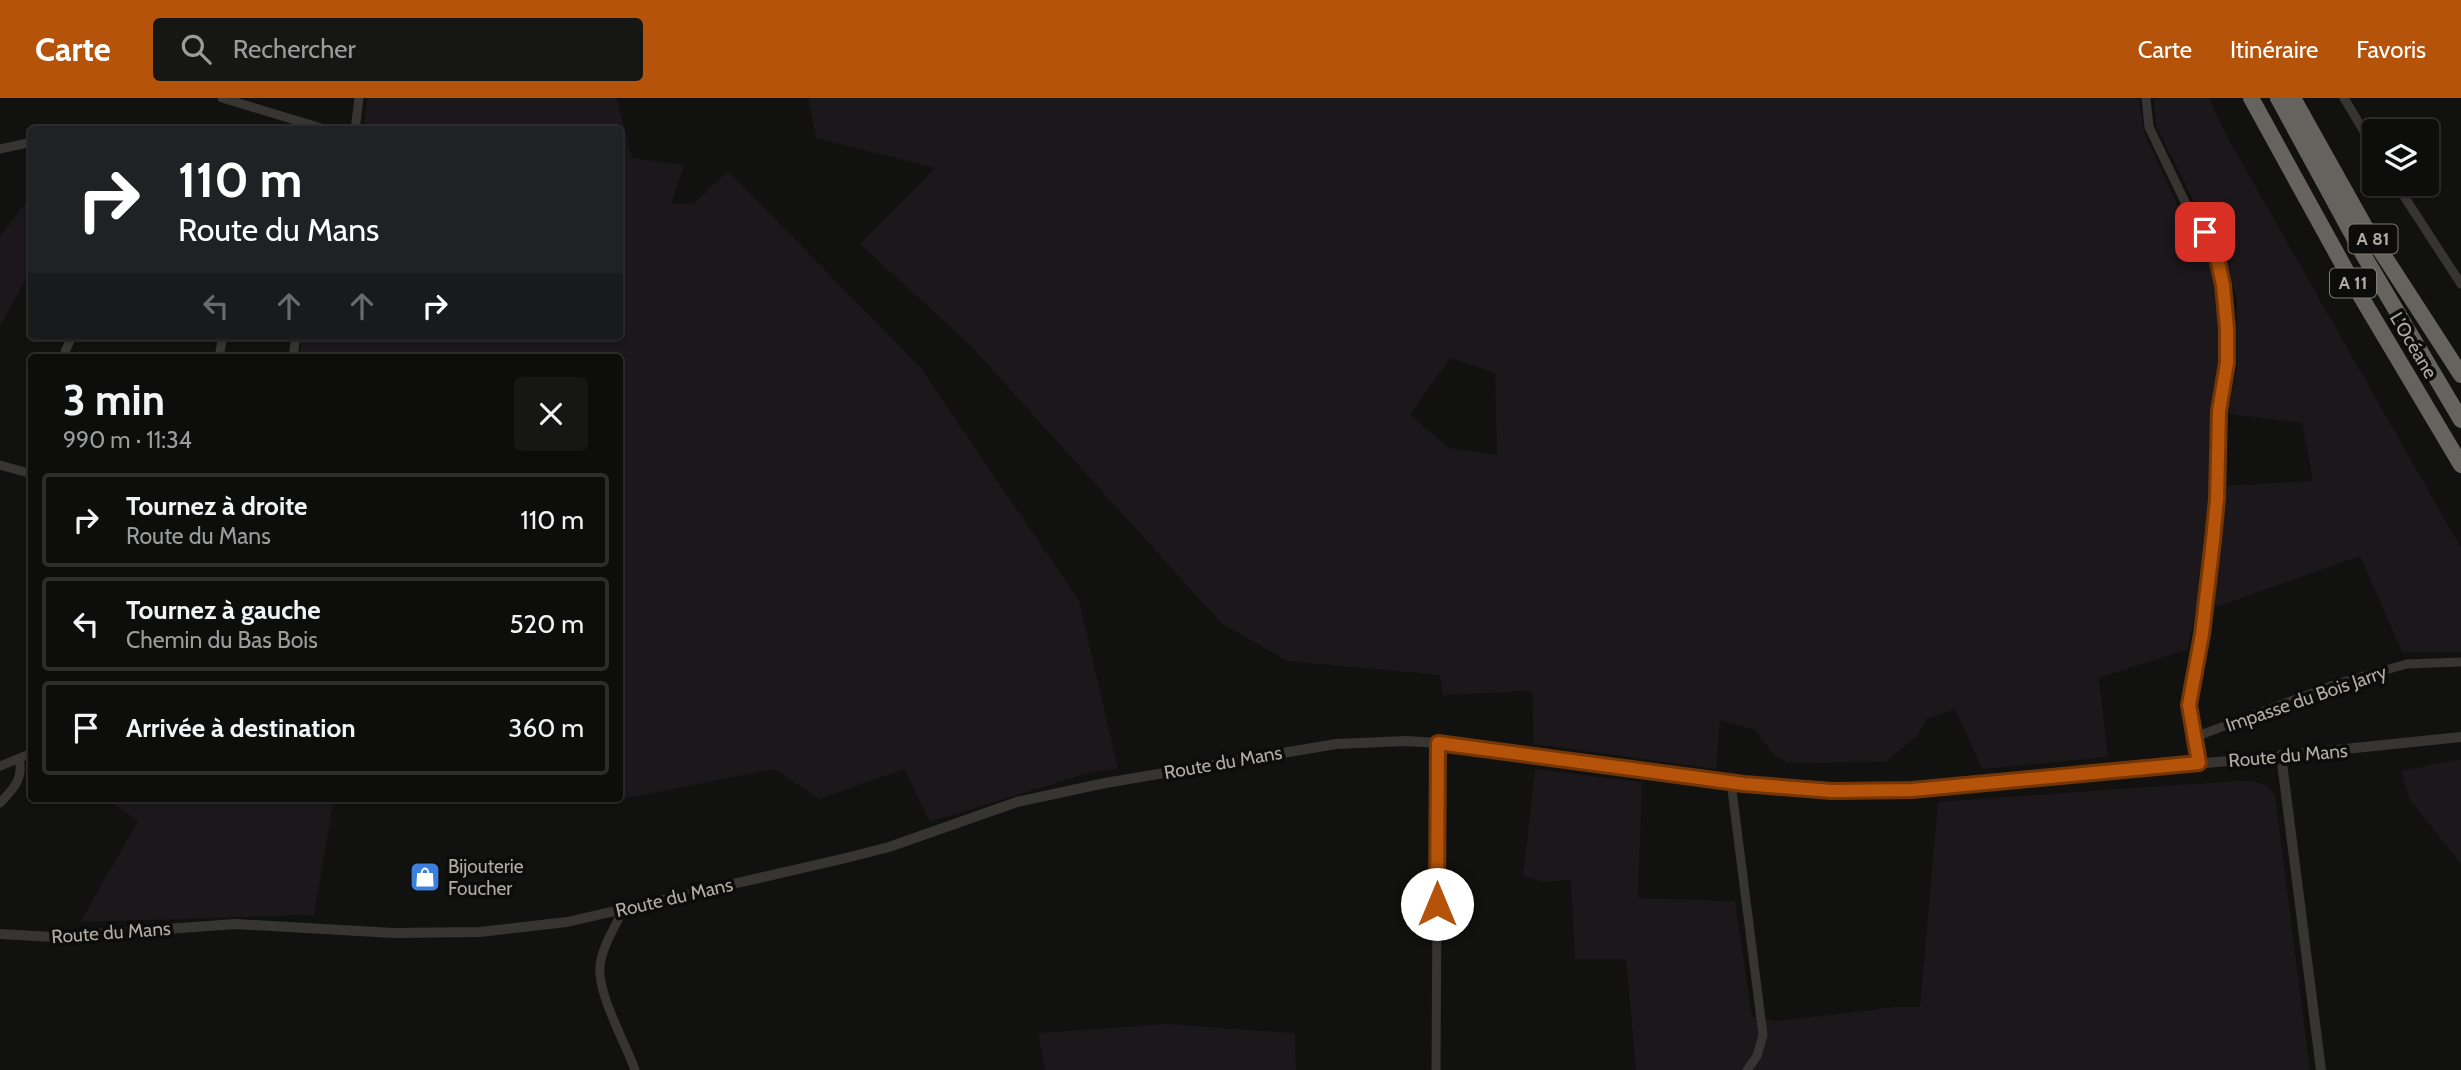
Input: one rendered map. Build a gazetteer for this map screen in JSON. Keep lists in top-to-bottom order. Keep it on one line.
{"streets":{"highway":["A 81","A 11","L’Océane"],"street":["Impasse du Bois Jarry","Route du Mans"]},"places":{"shop":["Bijouterie Foucher"]},"page":{"header":"Carte","search":"Rechercher","nav":["Carte","Itinéraire","Favoris"],"turn":["110 m","Route du Mans"],"heading":["3 min","990 m · 11:34"],"list":[{"name":"Tournez à droite","note":"Route du Mans","value":"110 m"},{"name":"Tournez à gauche","note":"Chemin du Bas Bois","value":"520 m"},{"name":"Arrivée à destination","value":"360 m"}]}}
